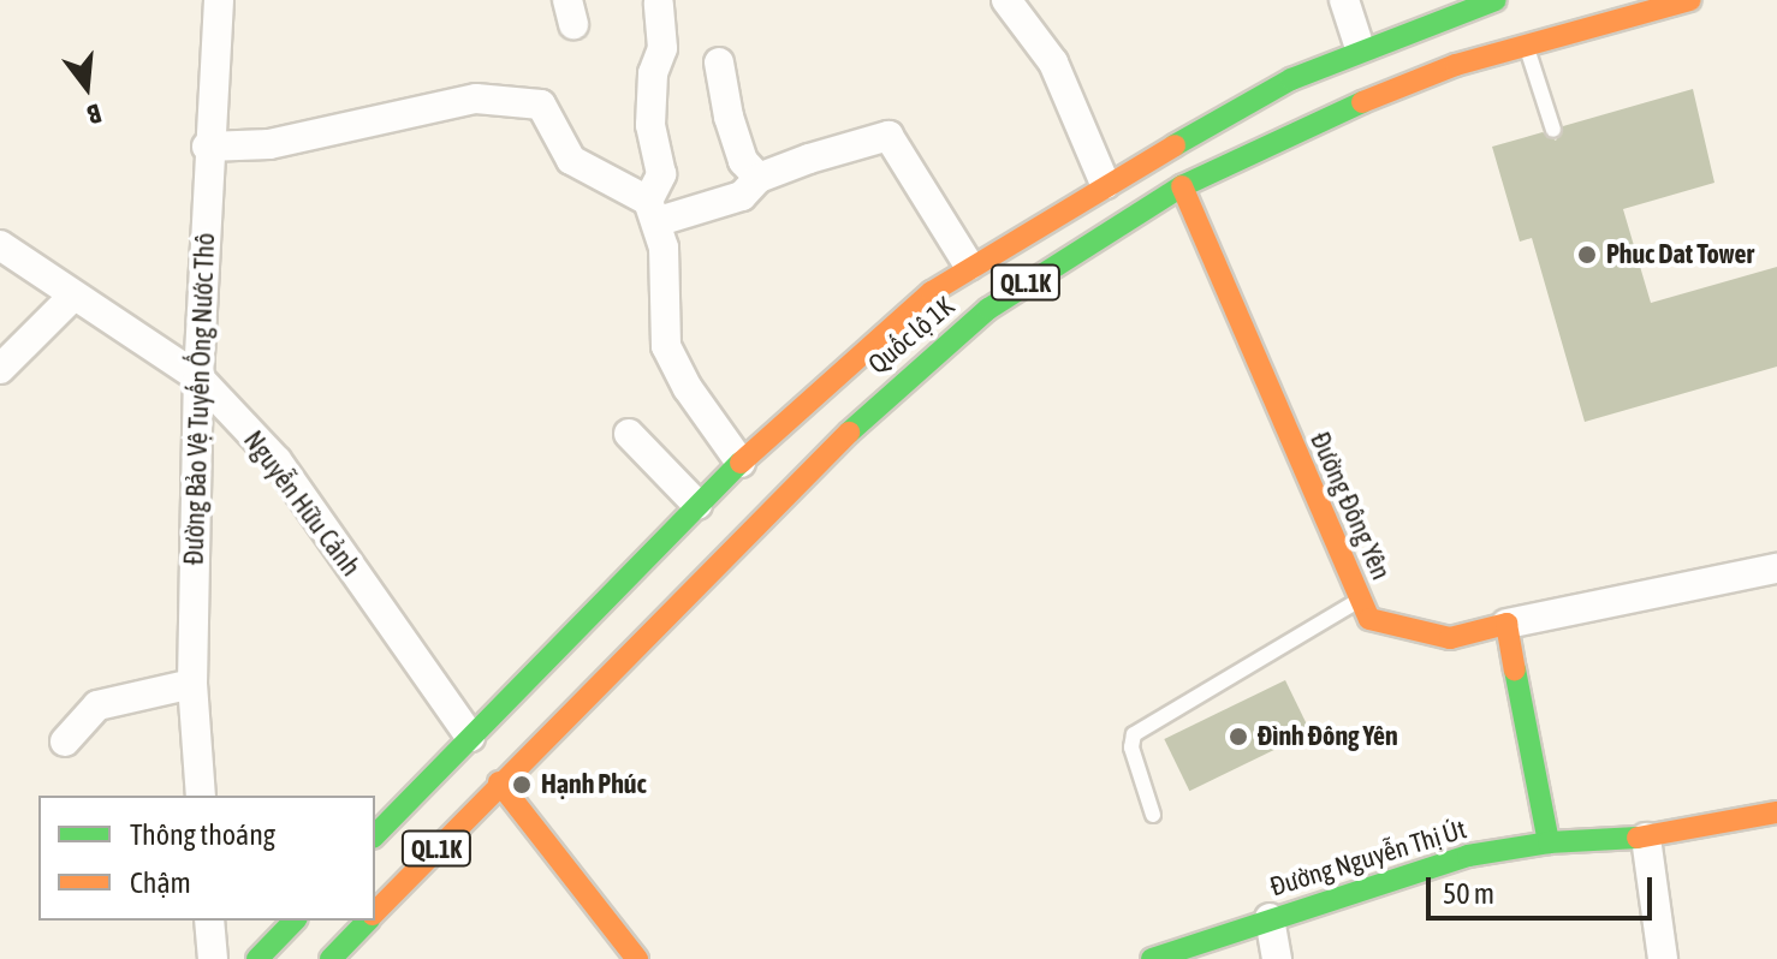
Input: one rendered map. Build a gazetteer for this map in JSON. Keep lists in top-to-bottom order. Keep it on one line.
{"streets":{"main road":["QL.1K","Quốc lộ 1K","Đường Đông Yên","Đường Nguyễn Thị Út"],"street":["Đường Bảo Vệ Tuyến Ống Nước Thô","Nguyễn Hữu Cảnh"]},"crossings":[["Quốc lộ 1K","Nguyễn Hữu Cảnh"],["Quốc lộ 1K","Đường Đông Yên"],["Đường Bảo Vệ Tuyến Ống Nước Thô","Nguyễn Hữu Cảnh"]],"places":["Phuc Dat Tower","Đình Đông Yên","Hạnh Phúc"],"legend":["Thông thoáng","Chậm"],"scale_bar":"50 m","north":"bottom"}
